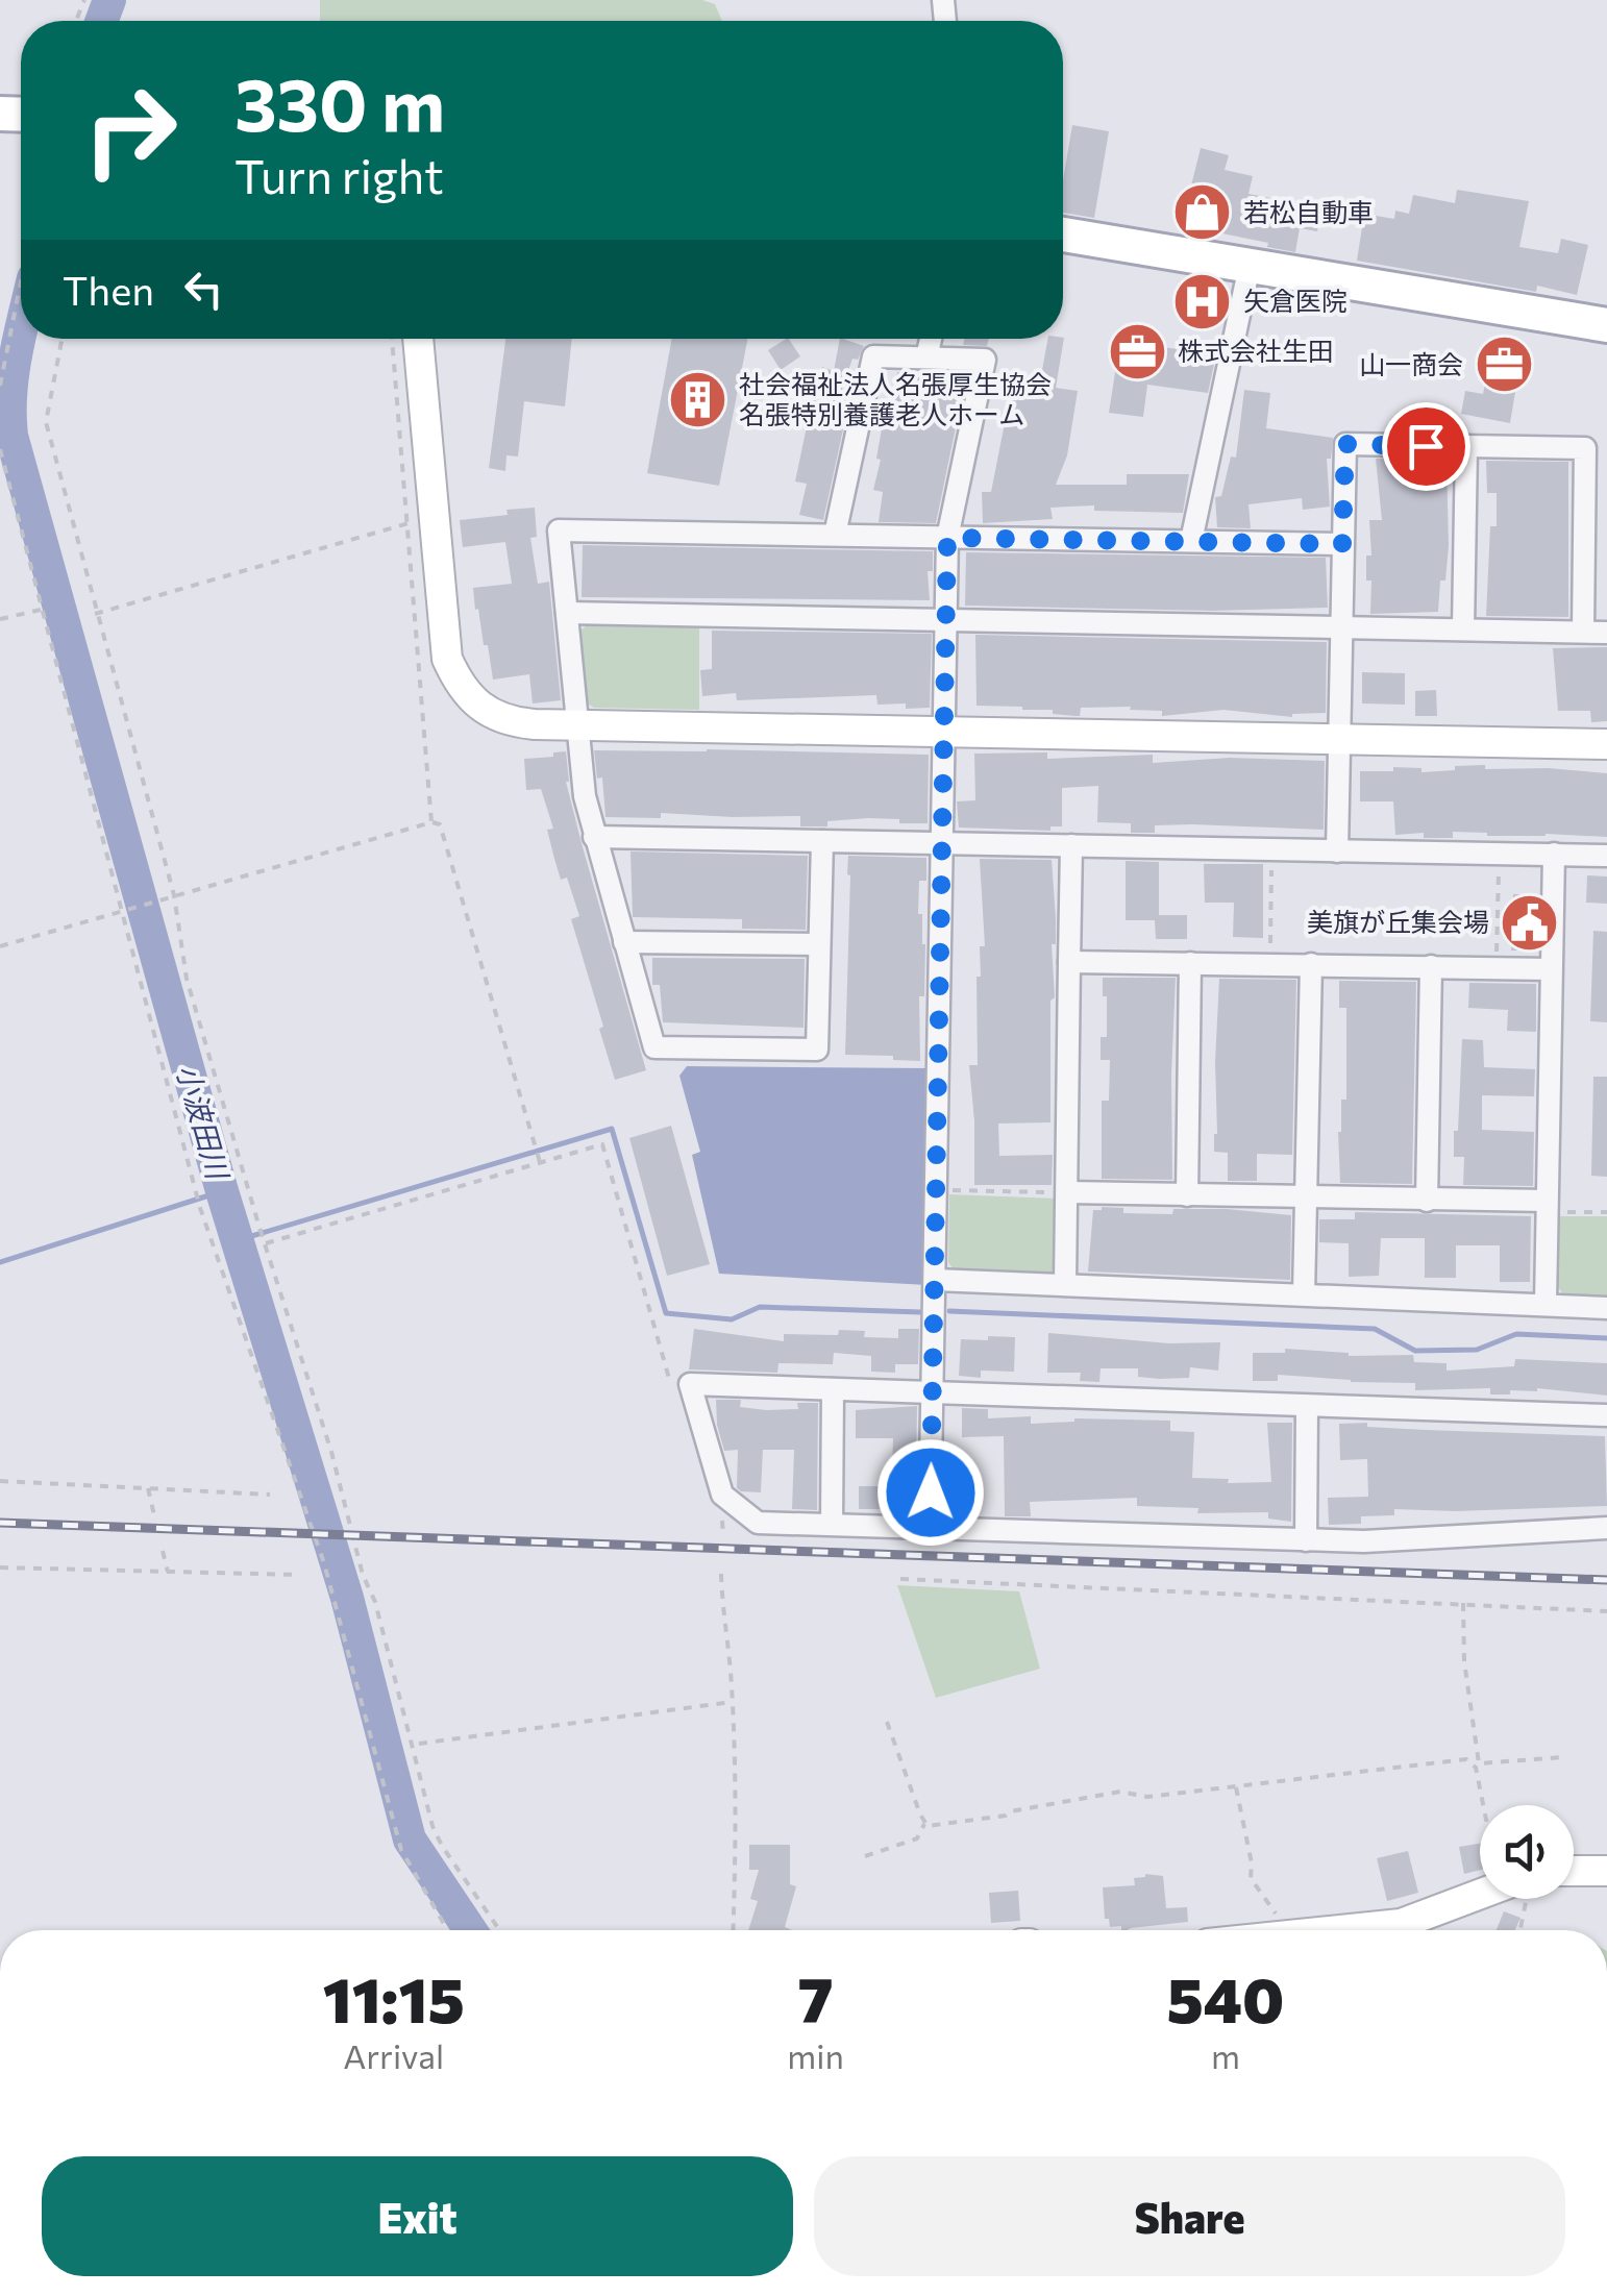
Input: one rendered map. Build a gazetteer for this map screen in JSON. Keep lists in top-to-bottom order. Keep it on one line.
{"water":["小波田川"],"places":{"shop":["若松自動車"],"hospital":["矢倉医院"],"office":["株式会社生田","山一商会"],"building":["社会福祉法人名張厚生協会 名張特別養護老人ホーム"],"public building":["美旗が丘集会場"]},"page":{"turn":["330 m","Turn right"],"then":"Then","eta":["11:15","Arrival","7","min","540","m"],"buttons":["Exit","Share"]}}
